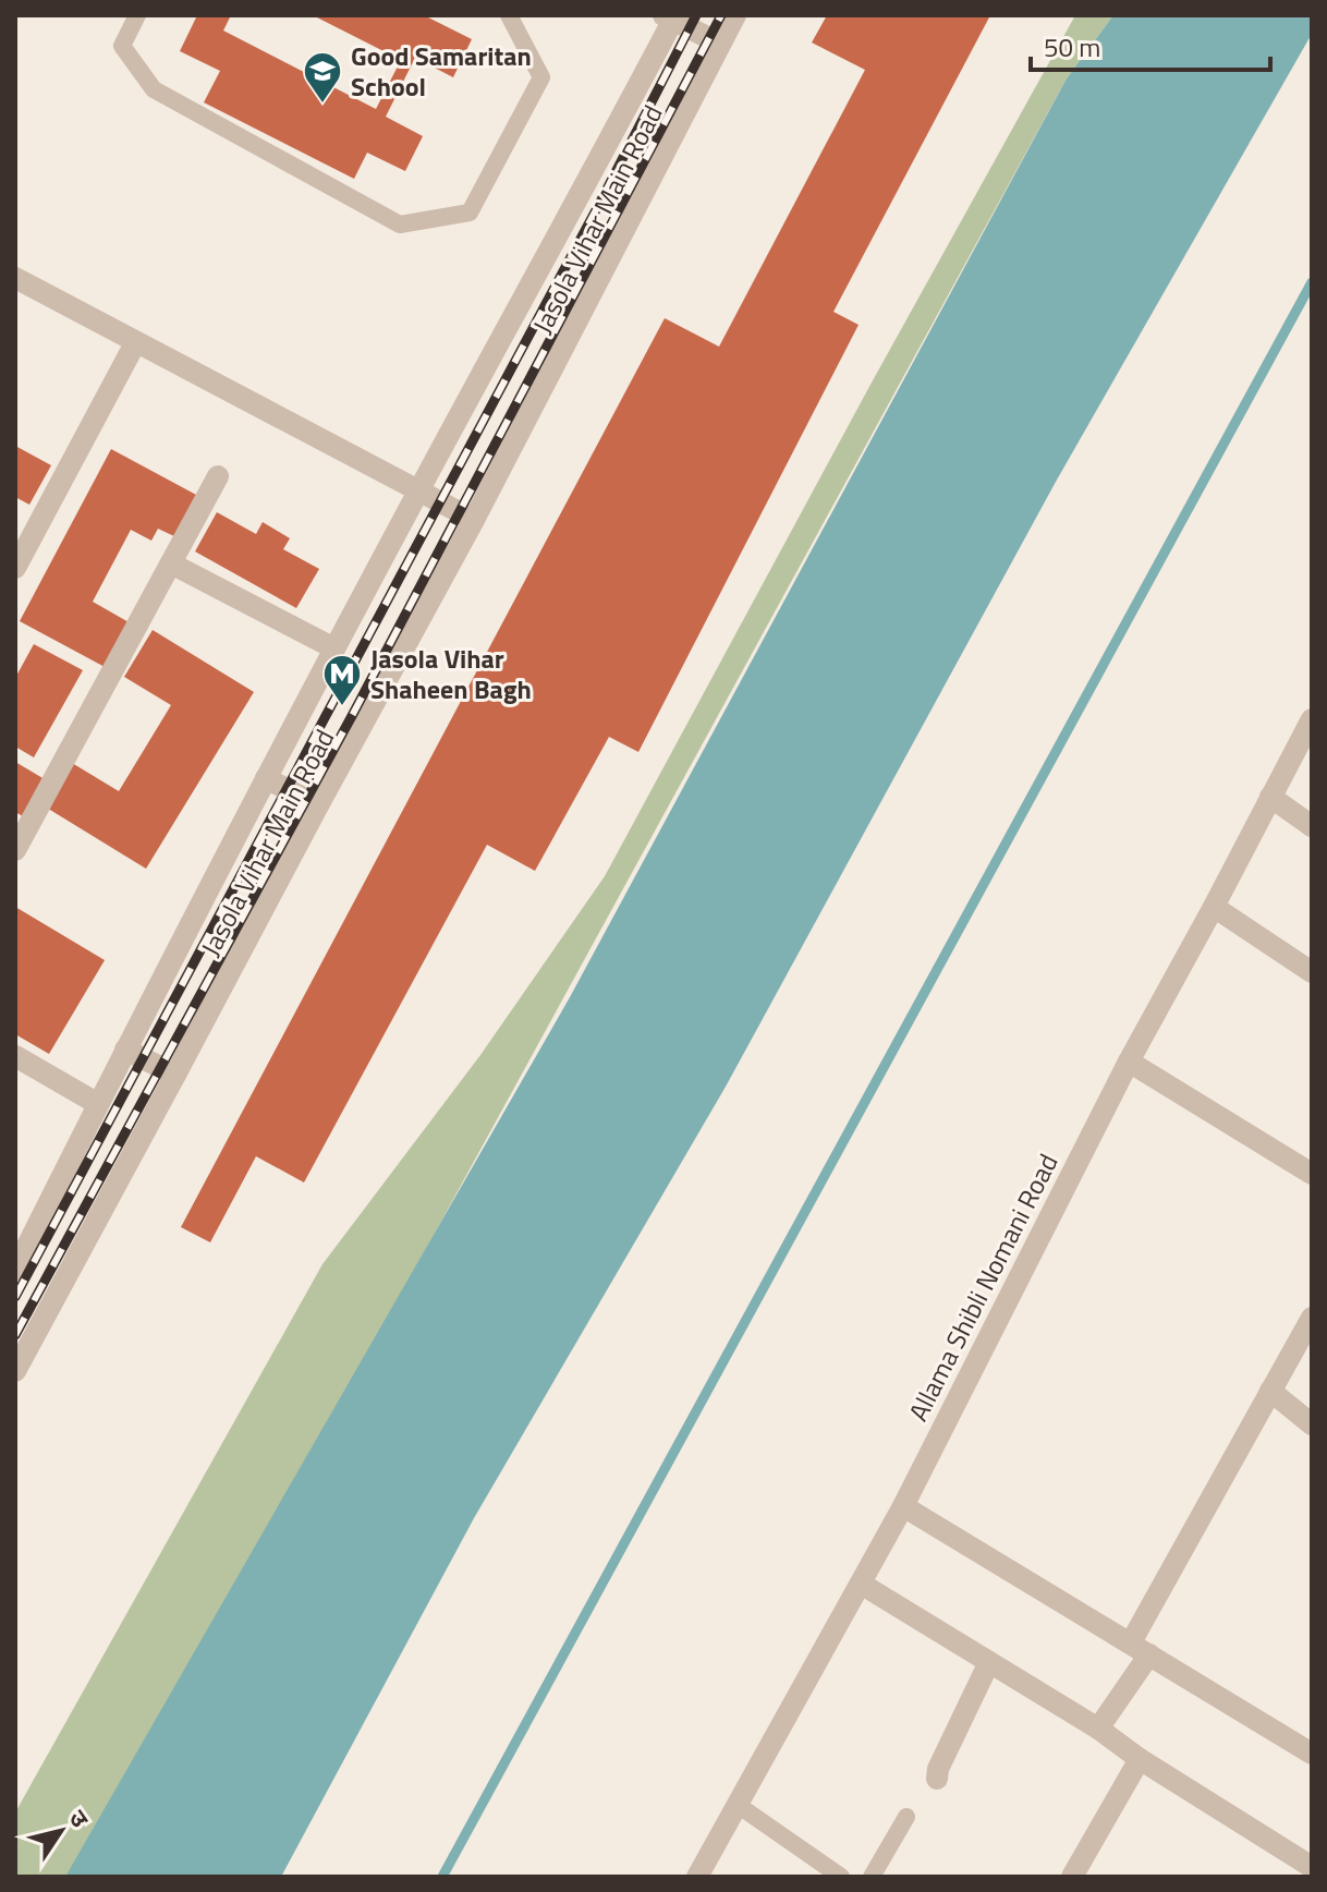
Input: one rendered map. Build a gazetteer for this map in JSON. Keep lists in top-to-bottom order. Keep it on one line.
{"streets":{"street":["Jasola Vihar Main Road","Allama Shibli Nomani Road"]},"places":{"school or university":["Good Samaritan School"],"metro station":["Jasola Vihar Shaheen Bagh"]},"scale_bar":"50 m","north":"top right"}
